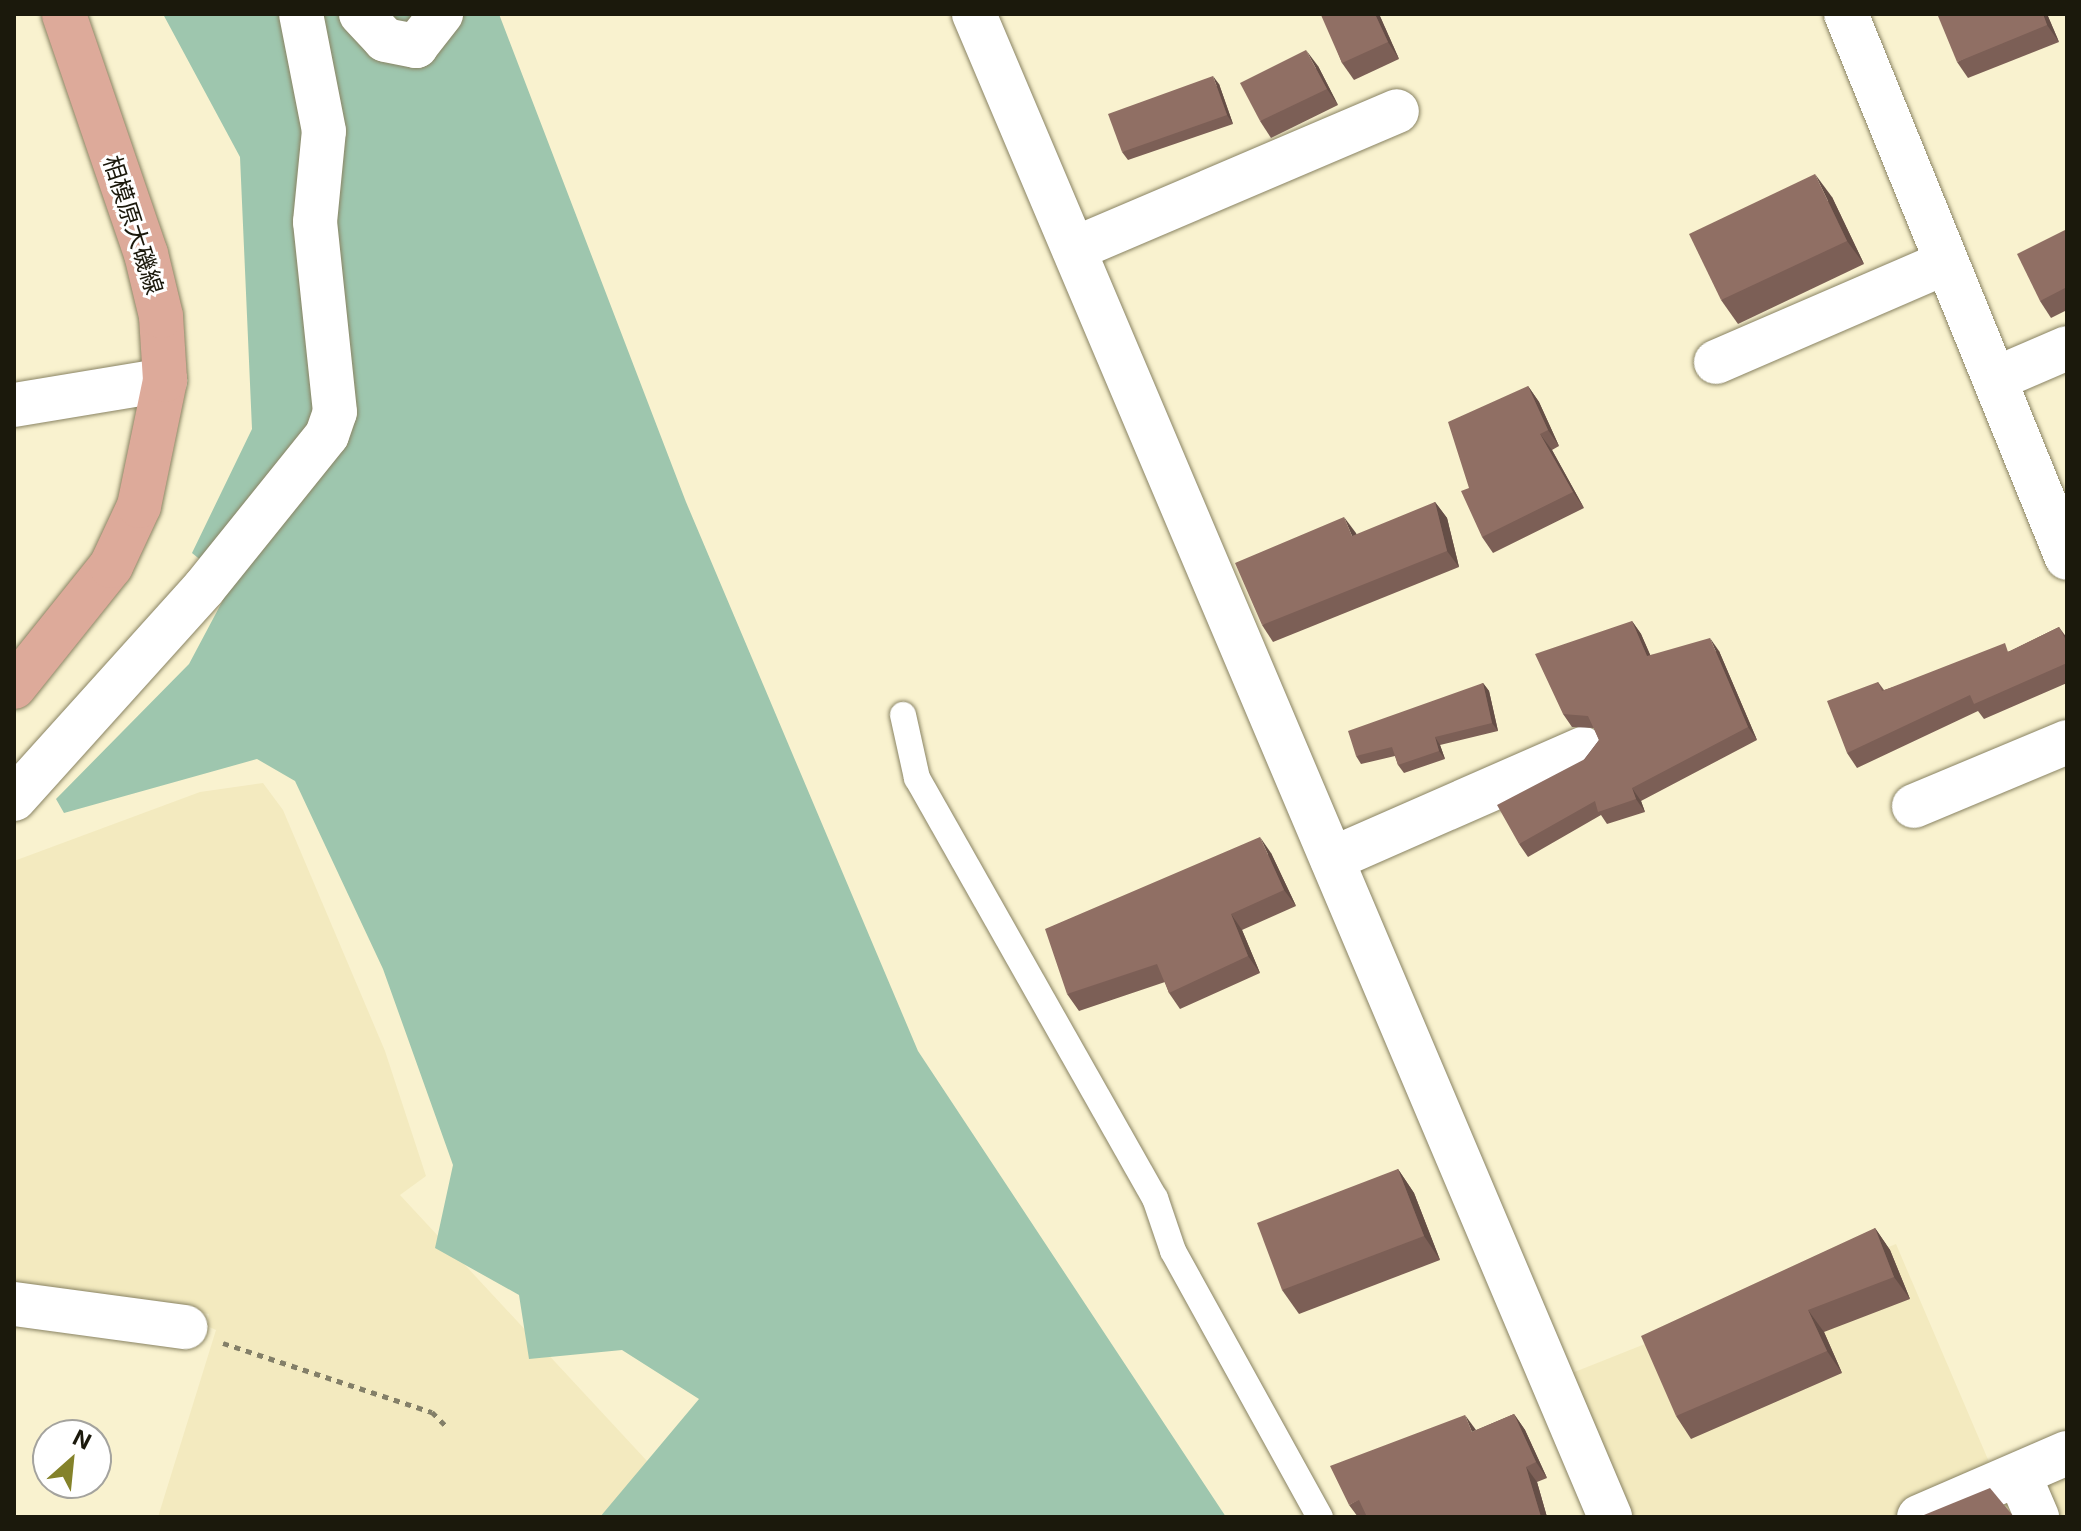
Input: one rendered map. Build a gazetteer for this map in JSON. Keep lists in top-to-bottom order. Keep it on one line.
{"streets":{"main road":["相模原大磯線"]},"north":"top right"}
